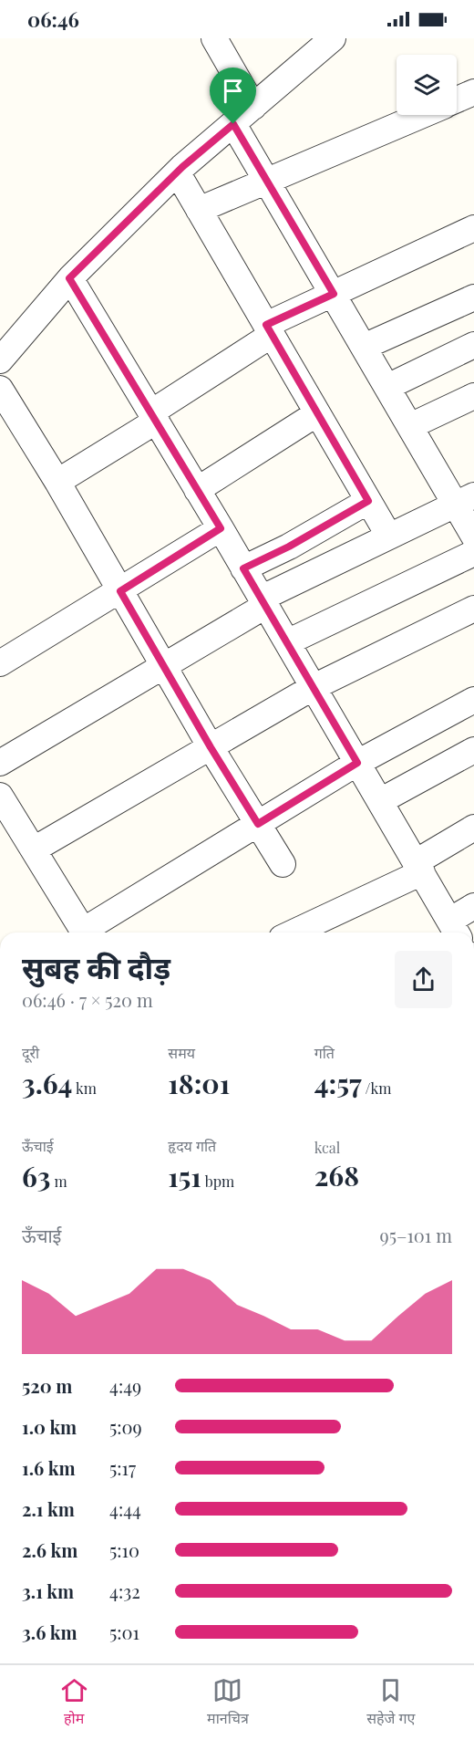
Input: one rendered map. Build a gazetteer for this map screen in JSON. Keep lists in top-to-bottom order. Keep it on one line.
{"page":{"status":"06:46","heading":["सुबह की दौड़","06:46 · 7 × 520 m"],"stats":[["दूरी","3.64 km"],["समय","18:01"],["गति","4:57 /km"],["ऊँचाई","63 m"],["हृदय गति","151 bpm"],["kcal","268"]],"chart":["ऊँचाई","95–101 m"],"list":[{"name":"520 m","note":"4:49"},{"name":"1.0 km","note":"5:09"},{"name":"1.6 km","note":"5:17"},{"name":"2.1 km","note":"4:44"},{"name":"2.6 km","note":"5:10"},{"name":"3.1 km","note":"4:32"},{"name":"3.6 km","note":"5:01"}],"tabs":["होम","मानचित्र","सहेजे गए"]}}
